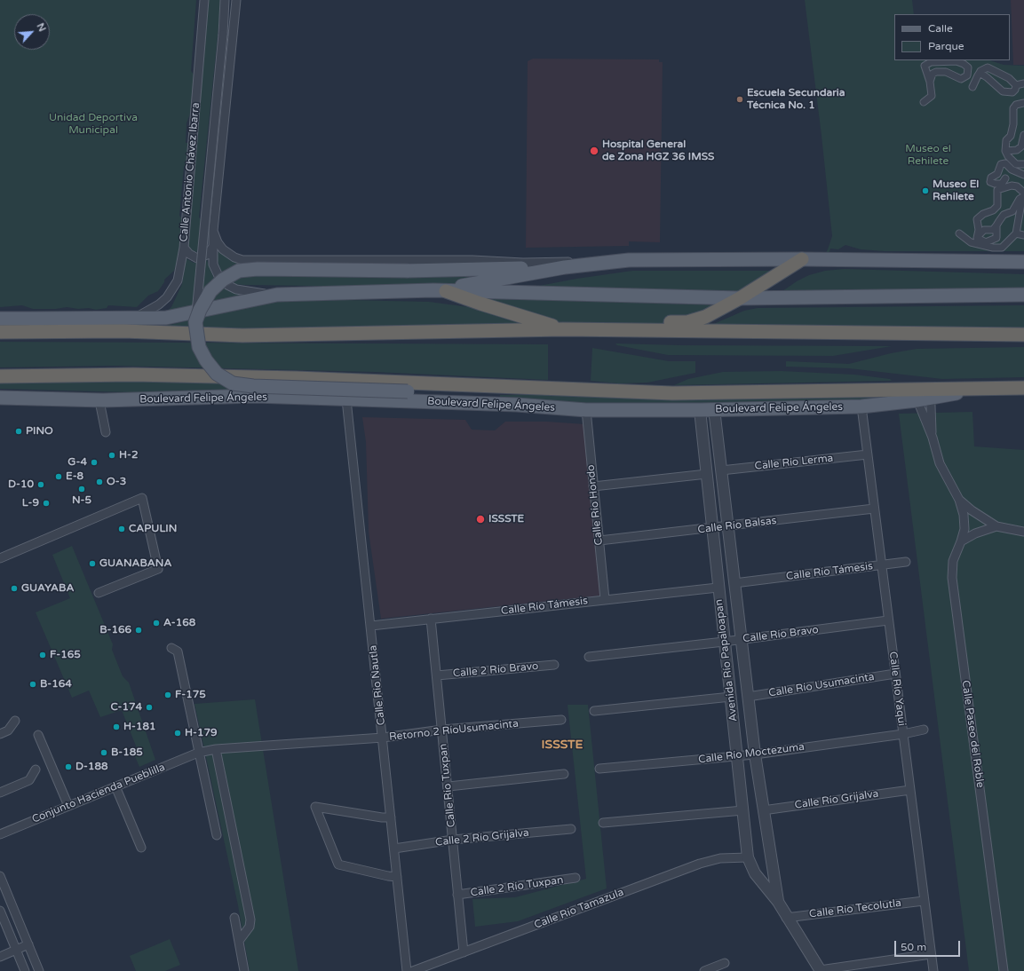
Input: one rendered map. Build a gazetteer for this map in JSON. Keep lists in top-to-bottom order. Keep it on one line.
{"streets":{"highway":["Boulevard Felipe Ángeles"],"street":["Calle Antonio Chávez Ibarra","Calle Río Lerma","Calle Río Hondo","Calle Río Balsas","Calle Río Támesis","Calle Río Bravo","Avenida Río Papaloapan","Calle 2 Río Bravo","Calle Río Nautla","Calle Río Usumacinta","Calle Río Yaqui","Retorno 2 RíoUsumacinta","Calle Paseo del Roble","Calle Río Moctezuma","Calle Río Tuxpan","Conjunto Hacienda Pueblilla","Calle Río Grijalva","Calle 2 Río Grijalva","Calle 2 Río Tuxpan","Calle Río Tamazula","Calle Río Tecolutla"]},"crossings":[["Boulevard Felipe Ángeles","Calle Río Hondo"],["Boulevard Felipe Ángeles","Avenida Río Papaloapan"],["Boulevard Felipe Ángeles","Calle Río Nautla"],["Boulevard Felipe Ángeles","Calle Río Yaqui"],["Calle Río Lerma","Avenida Río Papaloapan"],["Calle Río Lerma","Calle Río Yaqui"],["Calle Río Hondo","Calle Río Balsas"],["Calle Río Hondo","Calle Río Támesis"],["Calle Río Balsas","Avenida Río Papaloapan"],["Calle Río Balsas","Calle Río Yaqui"],["Calle Río Támesis","Avenida Río Papaloapan"],["Calle Río Támesis","Calle Río Nautla"],["Calle Río Támesis","Calle Río Yaqui"],["Calle Río Támesis","Calle Río Tuxpan"],["Calle Río Bravo","Avenida Río Papaloapan"],["Calle Río Bravo","Calle Río Yaqui"],["Avenida Río Papaloapan","Calle Río Usumacinta"],["Avenida Río Papaloapan","Calle Río Moctezuma"],["Avenida Río Papaloapan","Calle Río Grijalva"],["Avenida Río Papaloapan","Calle Río Tamazula"],["Avenida Río Papaloapan","Calle Río Tecolutla"],["Calle 2 Río Bravo","Calle Río Tuxpan"],["Calle Río Nautla","Retorno 2 RíoUsumacinta"],["Calle Río Nautla","Calle 2 Río Grijalva"],["Calle Río Usumacinta","Calle Río Yaqui"],["Calle Río Yaqui","Calle Río Moctezuma"],["Calle Río Yaqui","Calle Río Grijalva"],["Calle Río Yaqui","Calle Río Tecolutla"],["Retorno 2 RíoUsumacinta","Calle Río Tuxpan"],["Retorno 2 RíoUsumacinta","Conjunto Hacienda Pueblilla"],["Calle Río Tuxpan","Calle 2 Río Grijalva"],["Calle Río Tuxpan","Calle 2 Río Tuxpan"],["Calle Río Tuxpan","Calle Río Tamazula"]],"districts":["ISSSTE"],"parks":["Unidad Deportiva Municipal","Museo el Rehilete"],"places":["Escuela Secundaria Técnica No. 1","Hospital General de Zona HGZ 36 IMSS","Museo El Rehilete","PINO","H-2","G-4","E-8","O-3","D-10","N-5","L-9","ISSSTE","CAPULIN","GUANABANA","GUAYABA","A-168","B-166","F-165","B-164","F-175","C-174","H-181","H-179","B-185","D-188"],"legend":["Calle","Parque"],"scale_bar":"50 m","north":"top right"}
